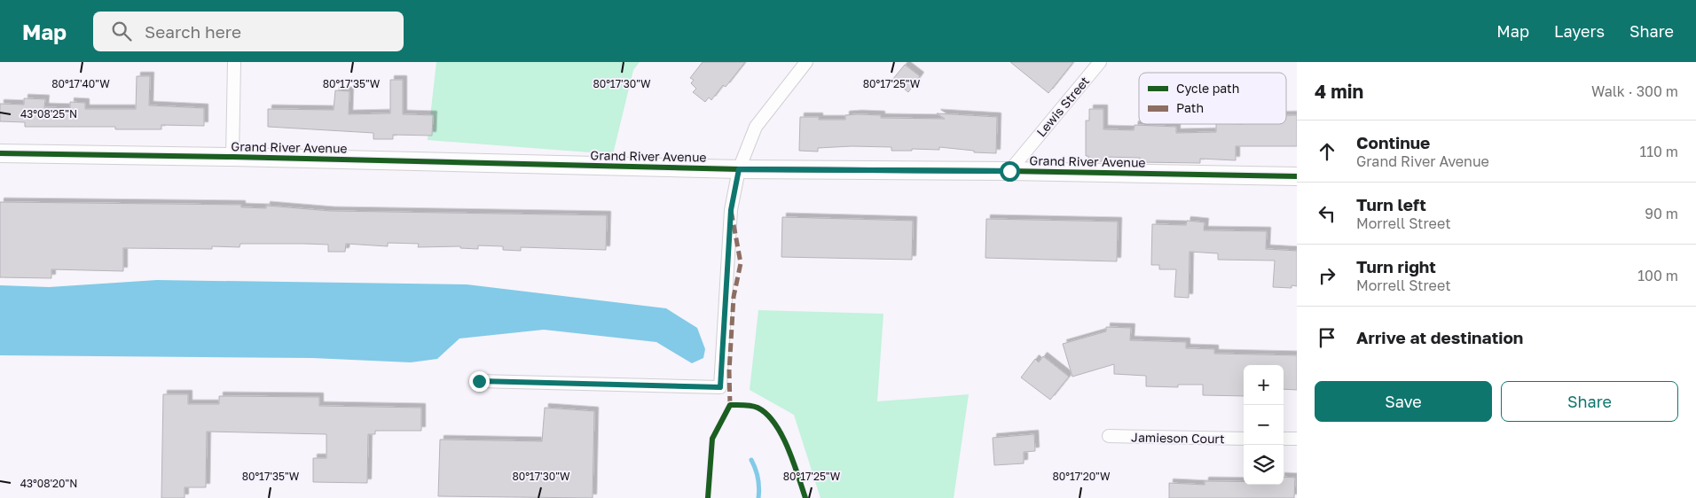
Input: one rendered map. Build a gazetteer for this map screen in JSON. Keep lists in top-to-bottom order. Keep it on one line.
{"streets":{"street":["Lewis Street","Grand River Avenue","Jamieson Court"]},"crossings":[["Lewis Street","Grand River Avenue"]],"legend":["Cycle path","Path"],"page":{"header":"Map","search":"Search here","nav":["Map","Layers","Share"],"heading":["4 min","Walk · 300 m"],"list":[["Continue","Grand River Avenue","110 m"],["Turn left","Morrell Street","90 m"],["Turn right","Morrell Street","100 m"],"Arrive at destination"],"map_buttons":["+","−"],"buttons":["Save","Share"]},"coordinates":["80°17'40\"W","80°17'35\"W","80°17'30\"W","80°17'25\"W","43°08'25\"N","80°17'20\"W","43°08'20\"N"]}
